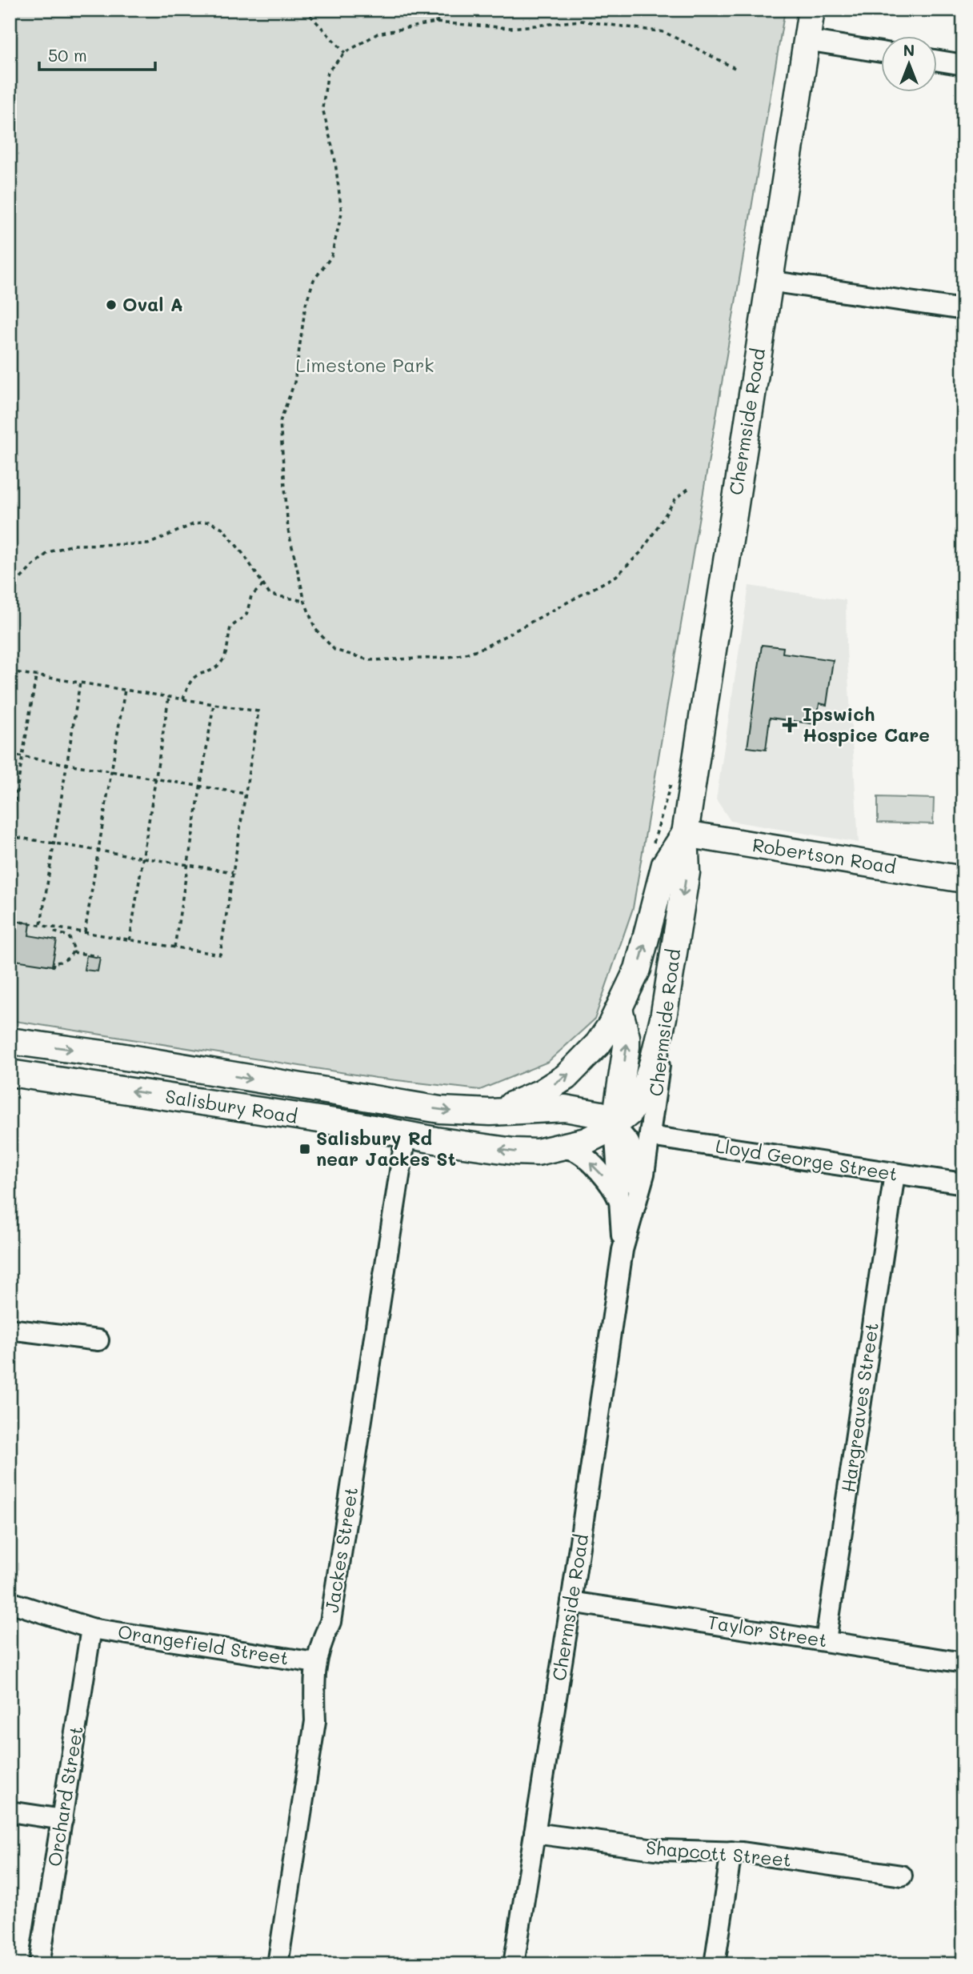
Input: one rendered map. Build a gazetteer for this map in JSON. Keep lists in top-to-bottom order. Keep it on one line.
{"streets":{"main road":["Chermside Road","Robertson Road","Salisbury Road"],"street":["Lloyd George Street","Hargreaves Street","Jackes Street","Taylor Street","Orangefield Street","Orchard Street","Shapcott Street"]},"crossings":[["Chermside Road","Robertson Road"],["Chermside Road","Salisbury Road"],["Chermside Road","Lloyd George Street"],["Chermside Road","Taylor Street"],["Chermside Road","Shapcott Street"],["Salisbury Road","Jackes Street"],["Lloyd George Street","Hargreaves Street"],["Hargreaves Street","Taylor Street"],["Jackes Street","Orangefield Street"],["Orangefield Street","Orchard Street"]],"parks":["Limestone Park"],"places":{"other":["Oval A"],"health":["Ipswich Hospice Care"],"transit":["Salisbury Rd near Jackes St"]},"scale_bar":"50 m","north":"top"}
